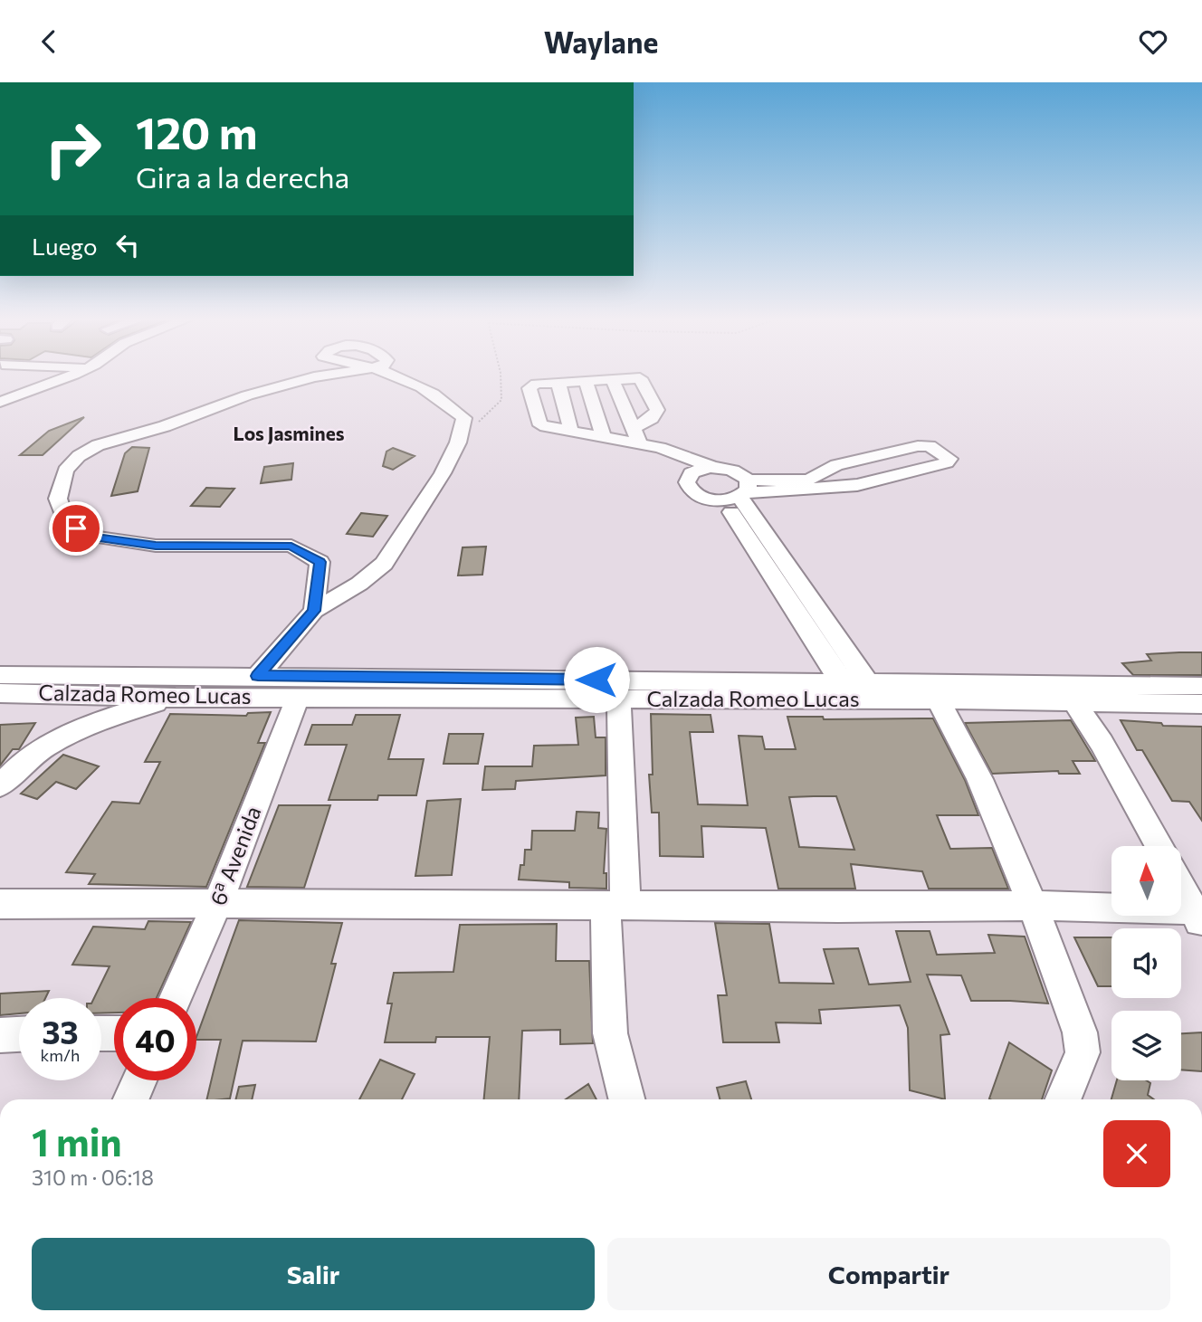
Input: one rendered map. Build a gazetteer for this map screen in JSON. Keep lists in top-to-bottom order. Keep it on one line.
{"streets":{"street":["Calzada Romeo Lucas","6ª Avenida"]},"crossings":[["Calzada Romeo Lucas","6ª Avenida"]],"districts":["Los Jasmines"],"north":"top","page":{"header":"Waylane","turn":["120 m","Gira a la derecha"],"then":"Luego","speed":"33 km/h","limit":"40","heading":["1 min","310 m · 06:18"],"buttons":["Salir","Compartir"]}}
